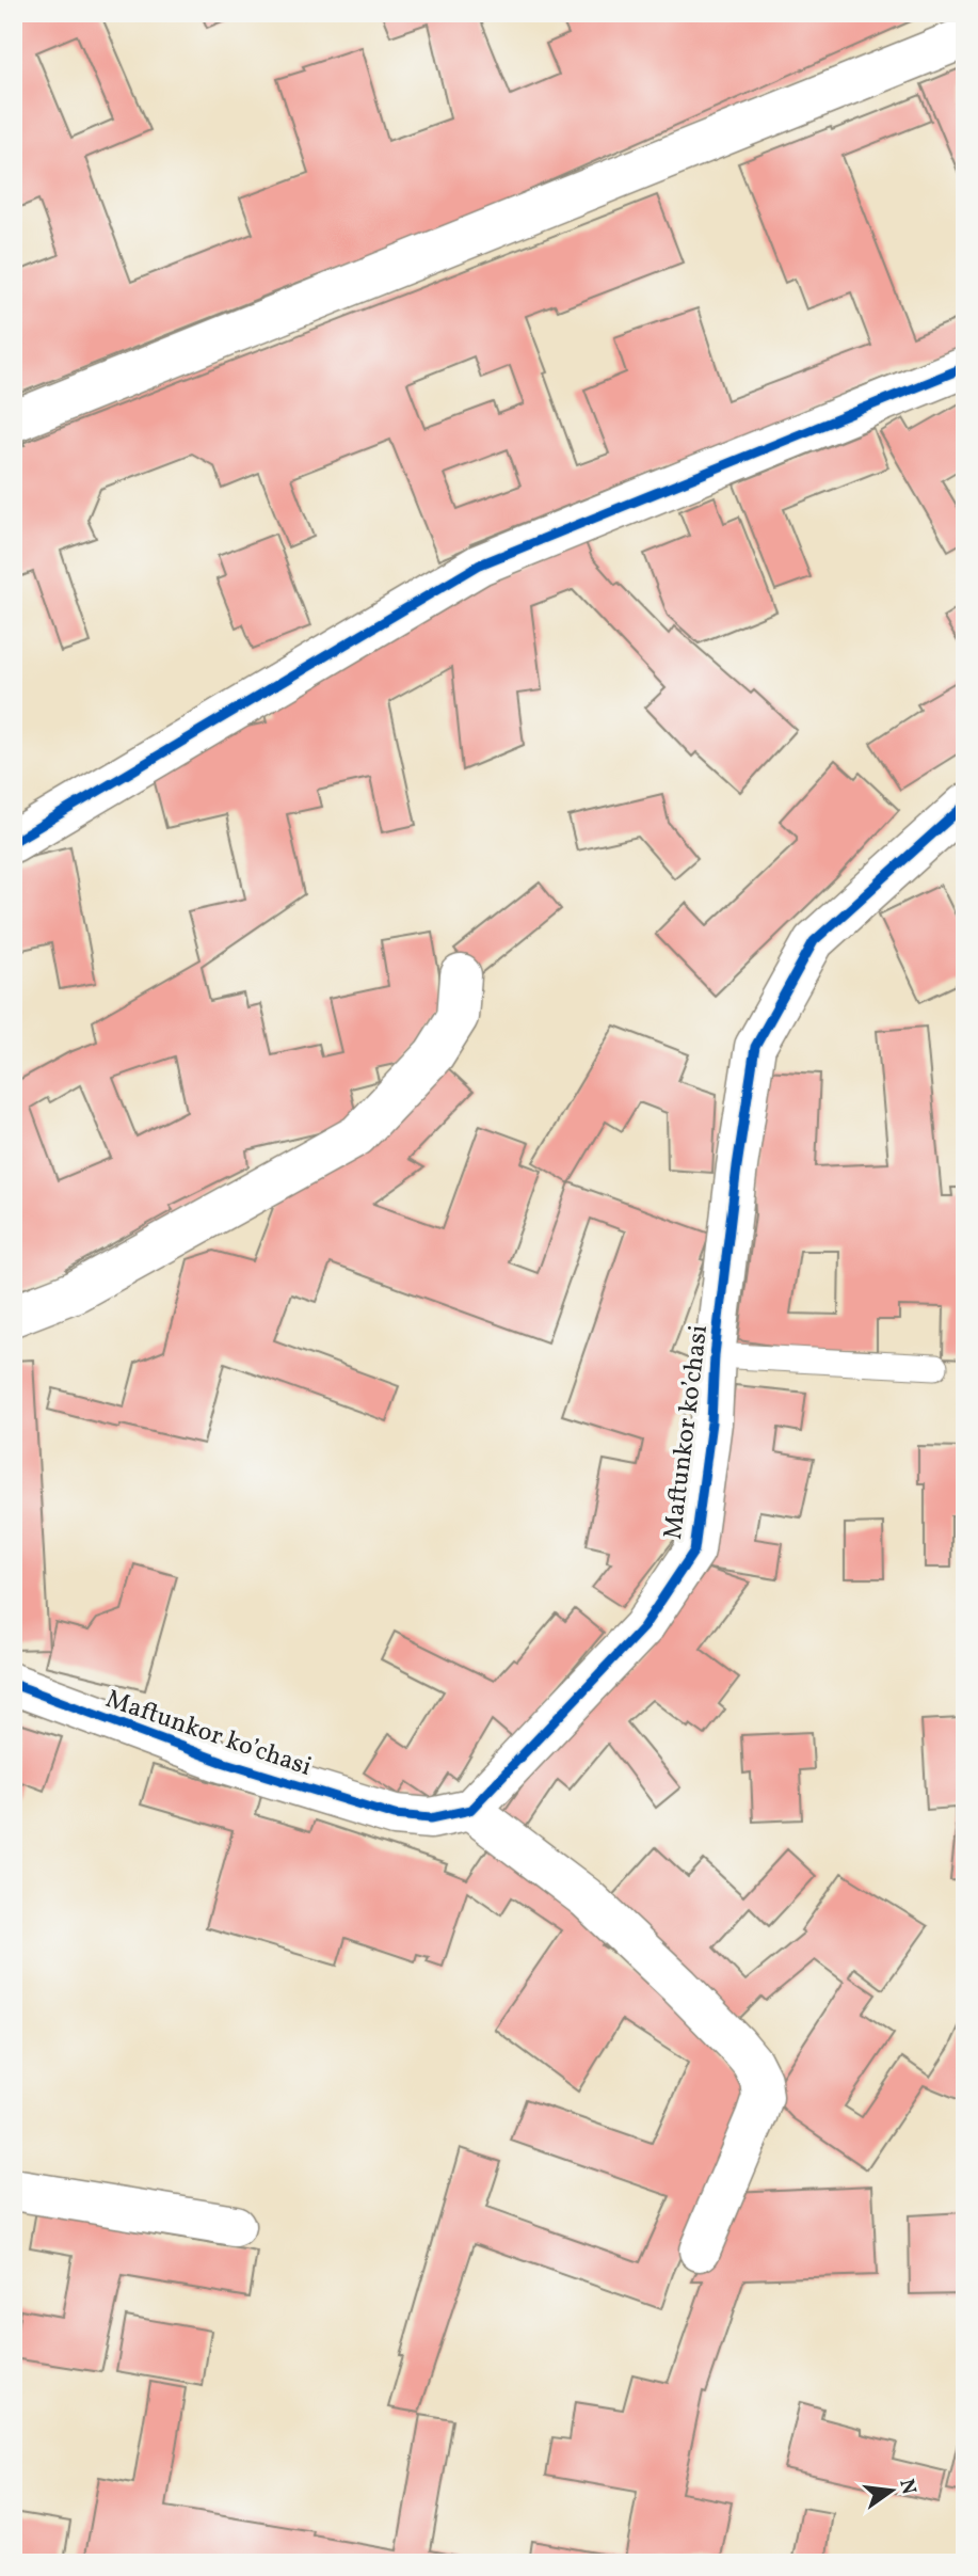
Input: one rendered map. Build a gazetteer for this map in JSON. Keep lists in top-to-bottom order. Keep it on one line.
{"streets":{"street":["Maftunkor ko’chasi"]},"north":"right"}
